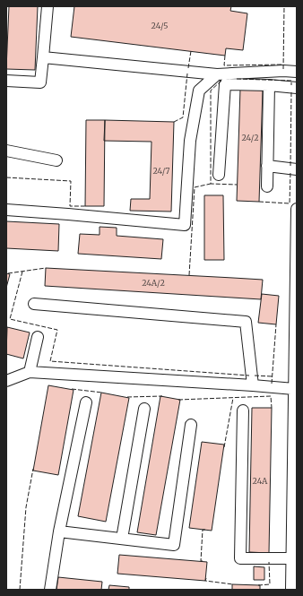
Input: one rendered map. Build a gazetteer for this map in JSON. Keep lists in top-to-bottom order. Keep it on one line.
{"house_numbers":["24/5","24/2","24/7","24А/2","24А"]}
